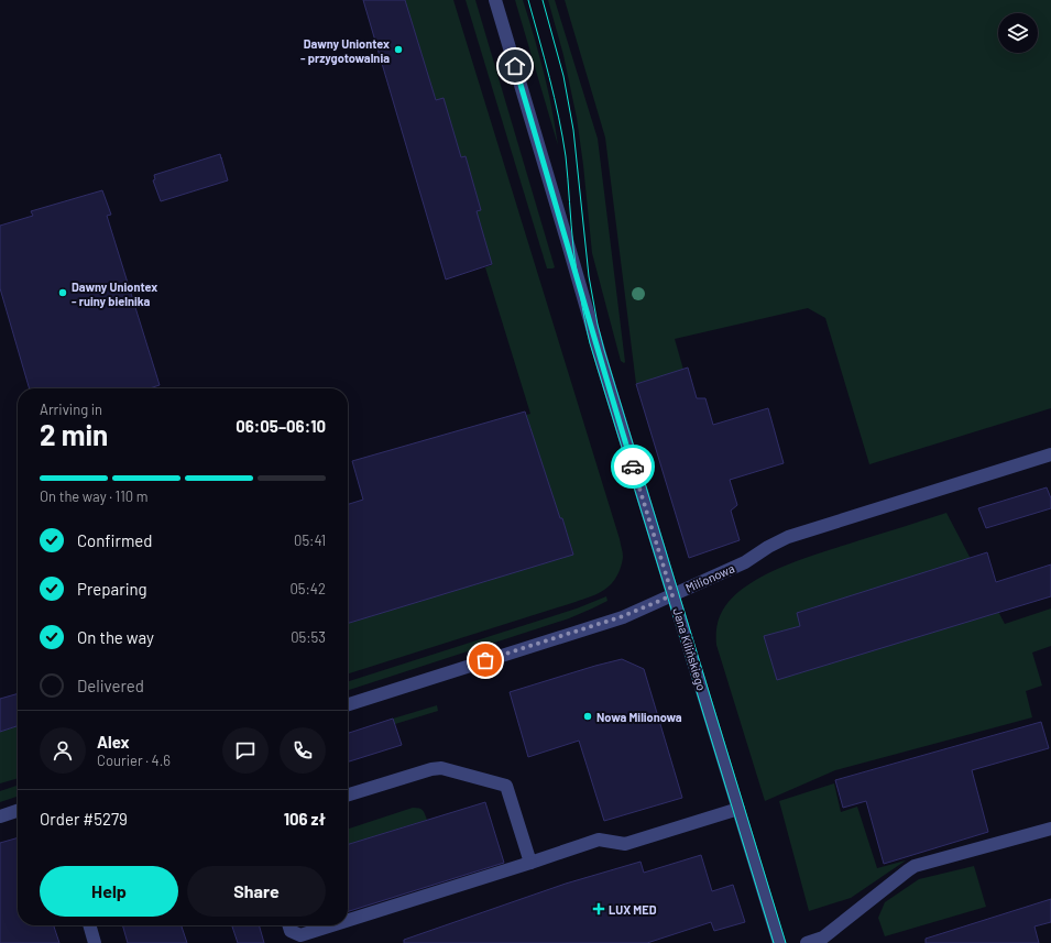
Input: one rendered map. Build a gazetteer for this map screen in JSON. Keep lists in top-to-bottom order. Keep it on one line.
{"streets":{"street":["Milionowa","Jana Kilińskiego"]},"crossings":[["Milionowa","Jana Kilińskiego"]],"places":{"other":["Dawny Uniontex - przygotowalnia","Dawny Uniontex - ruiny bielnika","Nowa Milionowa"],"health":["LUX MED"]},"page":{"heading":["2 min","Arriving in","06:05–06:10"],"panel":["Alex","Courier · 4.6","Order #5279","106 zł"],"bar":"On the way · 110 m","list":[["Confirmed","05:41"],["Preparing","05:42"],["On the way","05:53"],"Delivered"],"buttons":["Help","Share"]}}
